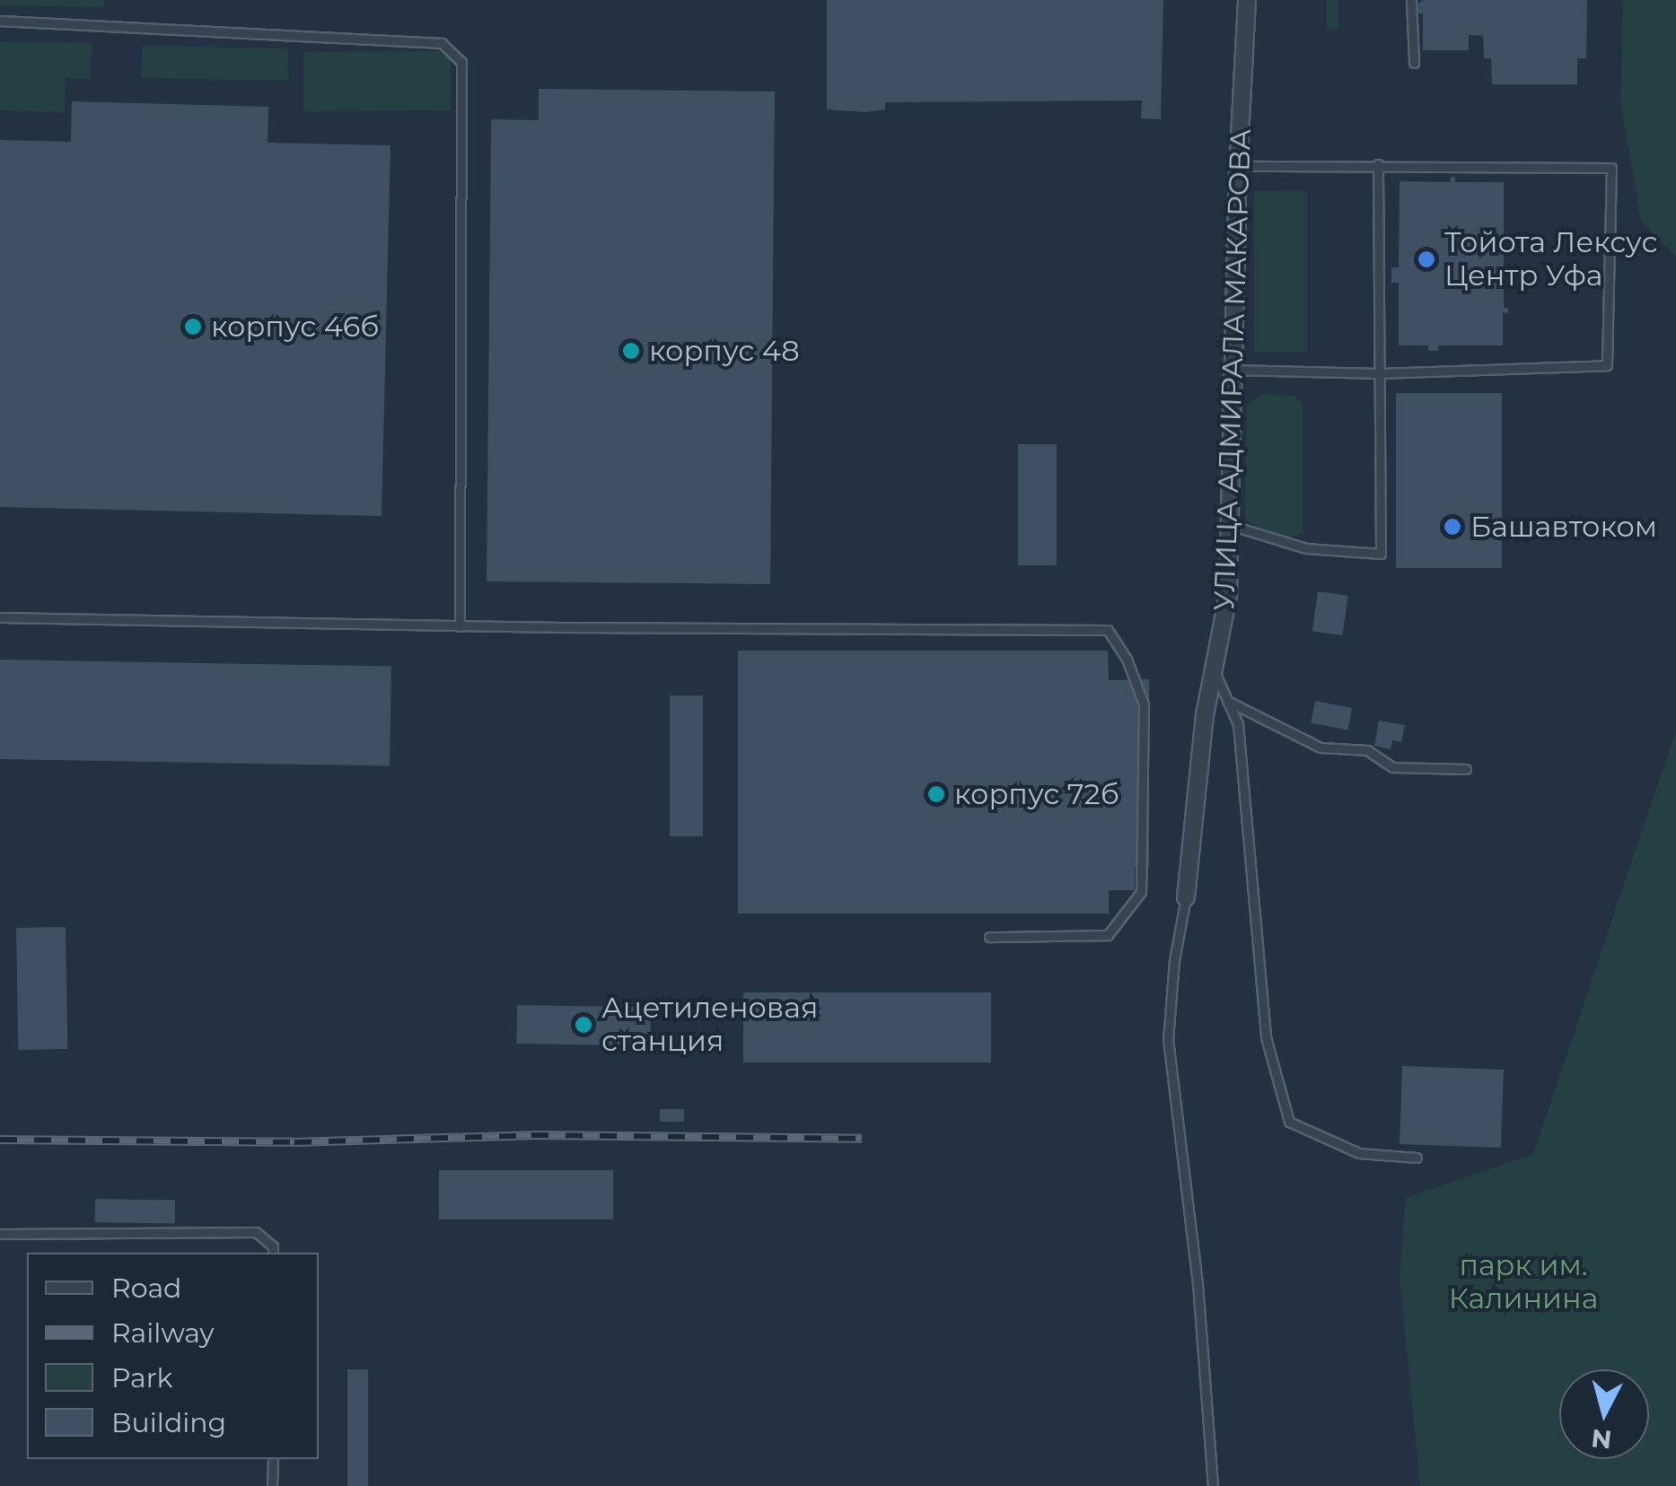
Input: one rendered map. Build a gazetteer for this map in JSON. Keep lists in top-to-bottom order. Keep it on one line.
{"streets":{"street":["УЛИЦА АДМИРАЛА МАКАРОВА"]},"parks":["парк им. Калинина"],"places":["Тойота Лексус Центр Уфа","корпус 46б","корпус 48","Башавтоком","корпус 72б","Ацетиленовая станция"],"legend":["Road","Railway","Park","Building"],"north":"bottom"}
